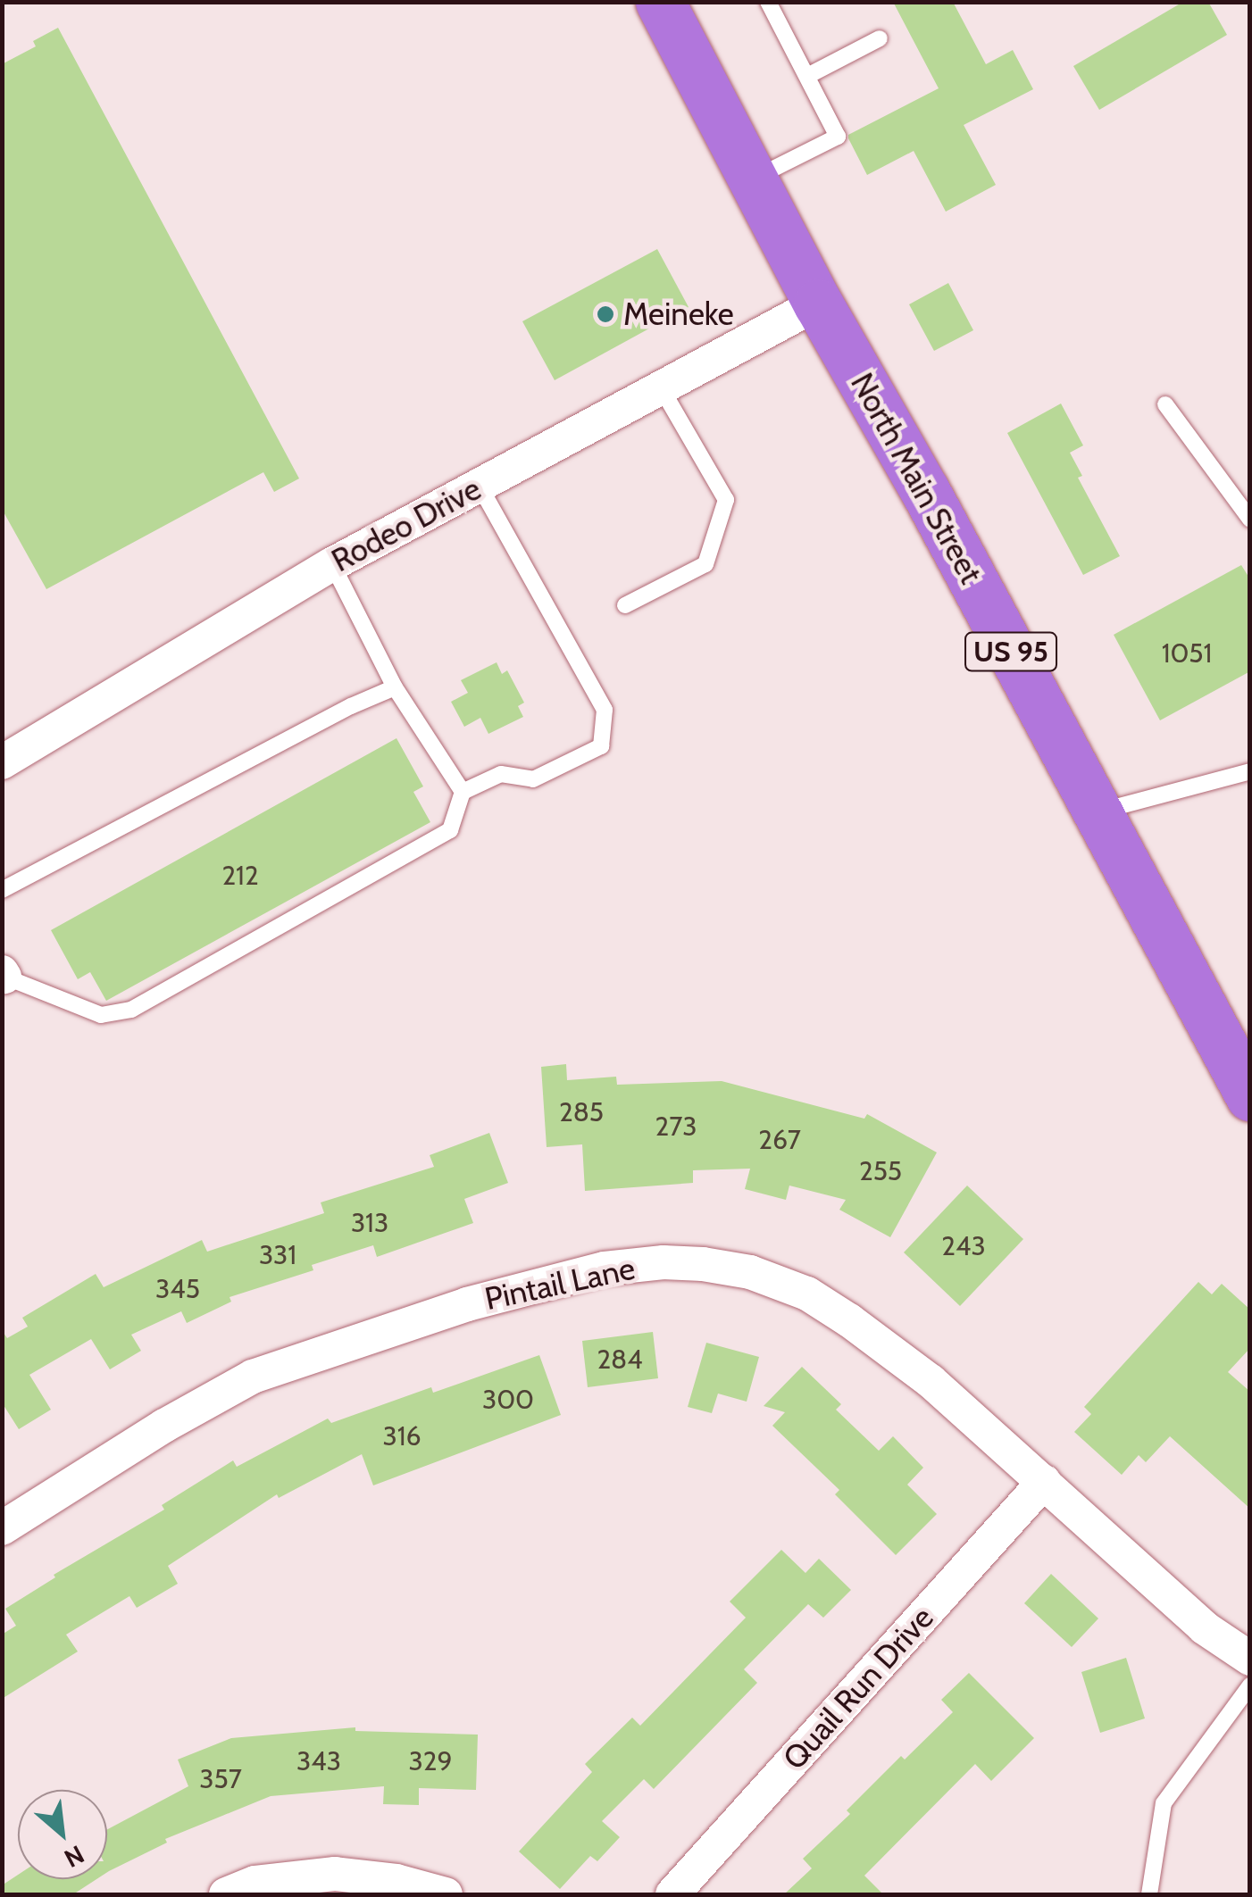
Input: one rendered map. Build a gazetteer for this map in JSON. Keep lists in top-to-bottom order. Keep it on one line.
{"streets":{"highway":["North Main Street","US 95"],"street":["Rodeo Drive","Pintail Lane","Quail Run Drive"]},"crossings":[["North Main Street","Rodeo Drive"],["Pintail Lane","Quail Run Drive"]],"places":["Meineke"],"house_numbers":["1051","212","285","273","267","255","313","243","331","345","284","300","316","343","329","357"],"north":"bottom right"}
